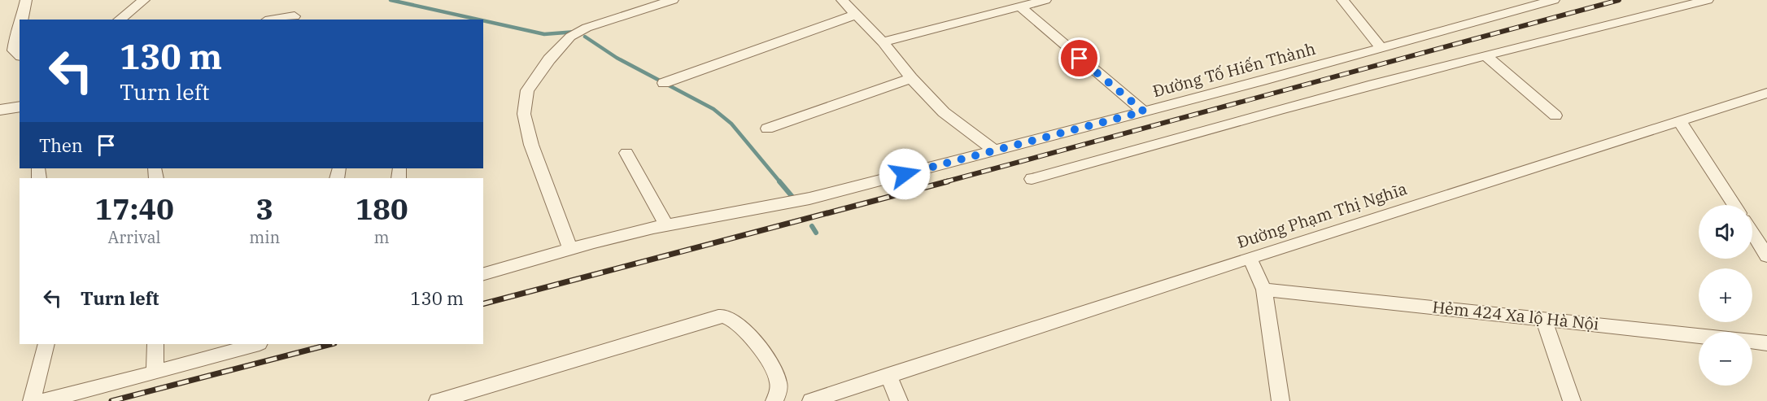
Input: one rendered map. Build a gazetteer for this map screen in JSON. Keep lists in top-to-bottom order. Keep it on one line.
{"streets":{"street":["Đường Tố Hiến Thành","Đường Phạm Thị Nghĩa","Hẻm 424 Xa lộ Hà Nội"]},"page":{"turn":["130 m","Turn left"],"then":"Then","eta":["17:40","Arrival","3","min","180","m"],"map_buttons":["+","−"],"list":[{"name":"Turn left","value":"130 m"}]}}
